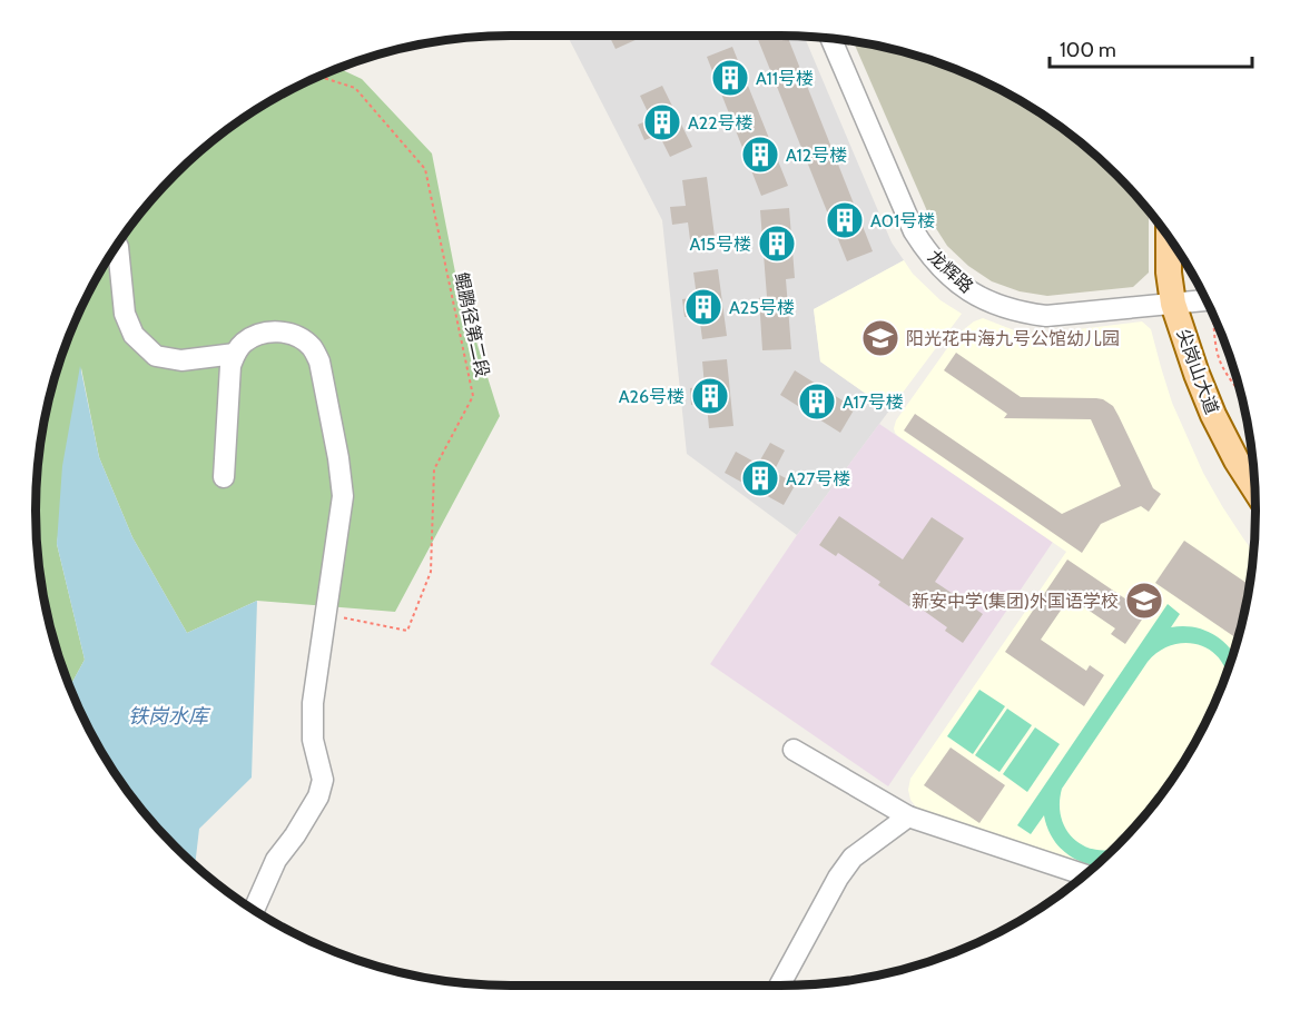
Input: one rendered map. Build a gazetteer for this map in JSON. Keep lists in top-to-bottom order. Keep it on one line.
{"streets":{"main road":["尖岗山大道"],"street":["龙辉路"],"path":["鲲鹏径第二段"]},"crossings":[["龙辉路","尖岗山大道"]],"water":["铁岗水库"],"places":{"building":["A11号楼","A22号楼","A12号楼","A01号楼","A15号楼","A25号楼","A26号楼","A17号楼","A27号楼"],"school or university":["阳光花中海九号公馆幼儿园","新安中学(集团)外国语学校"]},"scale_bar":"100 m"}
